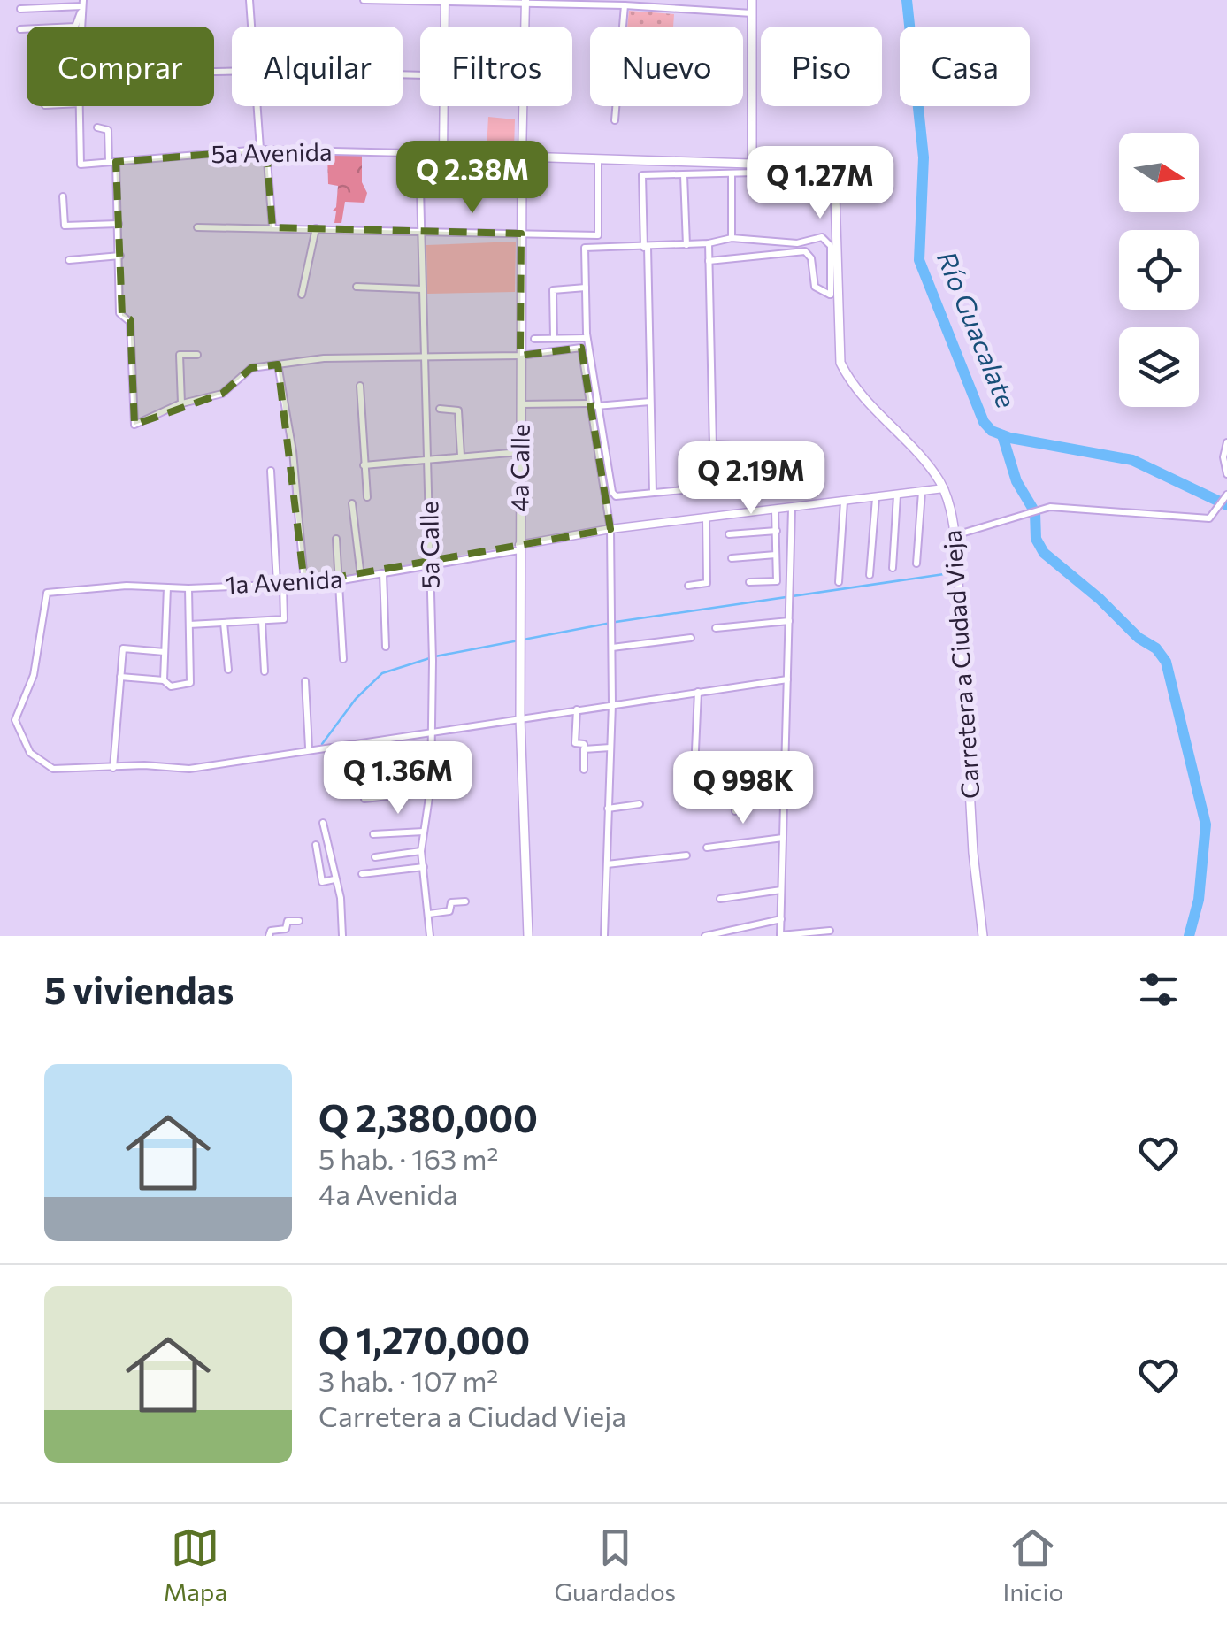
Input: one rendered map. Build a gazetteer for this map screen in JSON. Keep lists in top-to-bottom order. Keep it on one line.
{"streets":{"main road":["5a Avenida","4a Calle","Carretera a Ciudad Vieja"],"street":["5a Calle","1a Avenida"]},"crossings":[["5a Avenida","4a Calle"],["5a Avenida","5a Calle"],["5a Avenida","Carretera a Ciudad Vieja"],["4a Calle","1a Avenida"],["5a Calle","1a Avenida"],["1a Avenida","Carretera a Ciudad Vieja"]],"water":["Río Guacalate"],"north":"right","page":{"chip":["Comprar","Alquilar","Filtros","Nuevo","Piso","Casa"],"price":["Q 2.38M","Q 1.27M","Q 2.19M","Q 1.36M","Q 998K"],"heading":"5 viviendas","list":[{"name":"Q 2,380,000","note":"5 hab. · 163 m² · 4a Avenida"},{"name":"Q 1,270,000","note":"3 hab. · 107 m² · Carretera a Ciudad Vieja"}],"tabs":["Mapa","Guardados","Inicio"]}}
